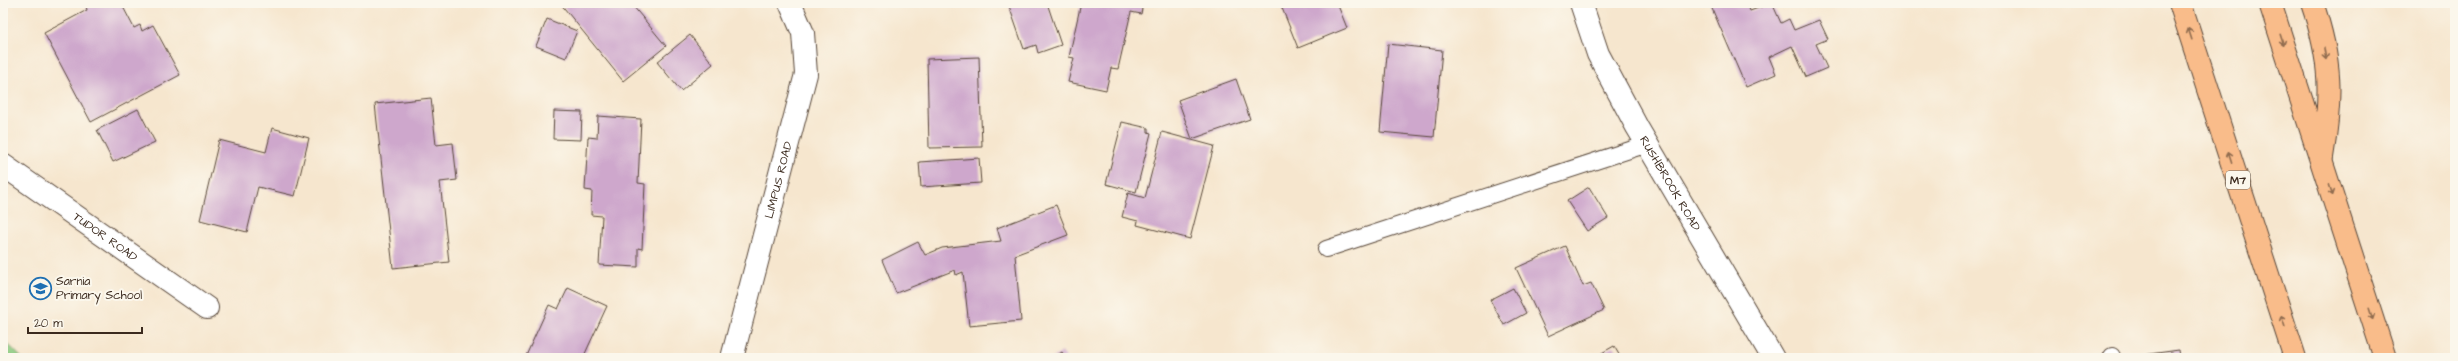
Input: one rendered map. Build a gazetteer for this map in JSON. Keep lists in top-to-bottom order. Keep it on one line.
{"streets":{"highway":["M7"],"street":["LIMPUS ROAD","RUSHBROOK ROAD","TUDOR ROAD"]},"places":{"school or university":["Sarnia Primary School"]},"scale_bar":"20 m"}
